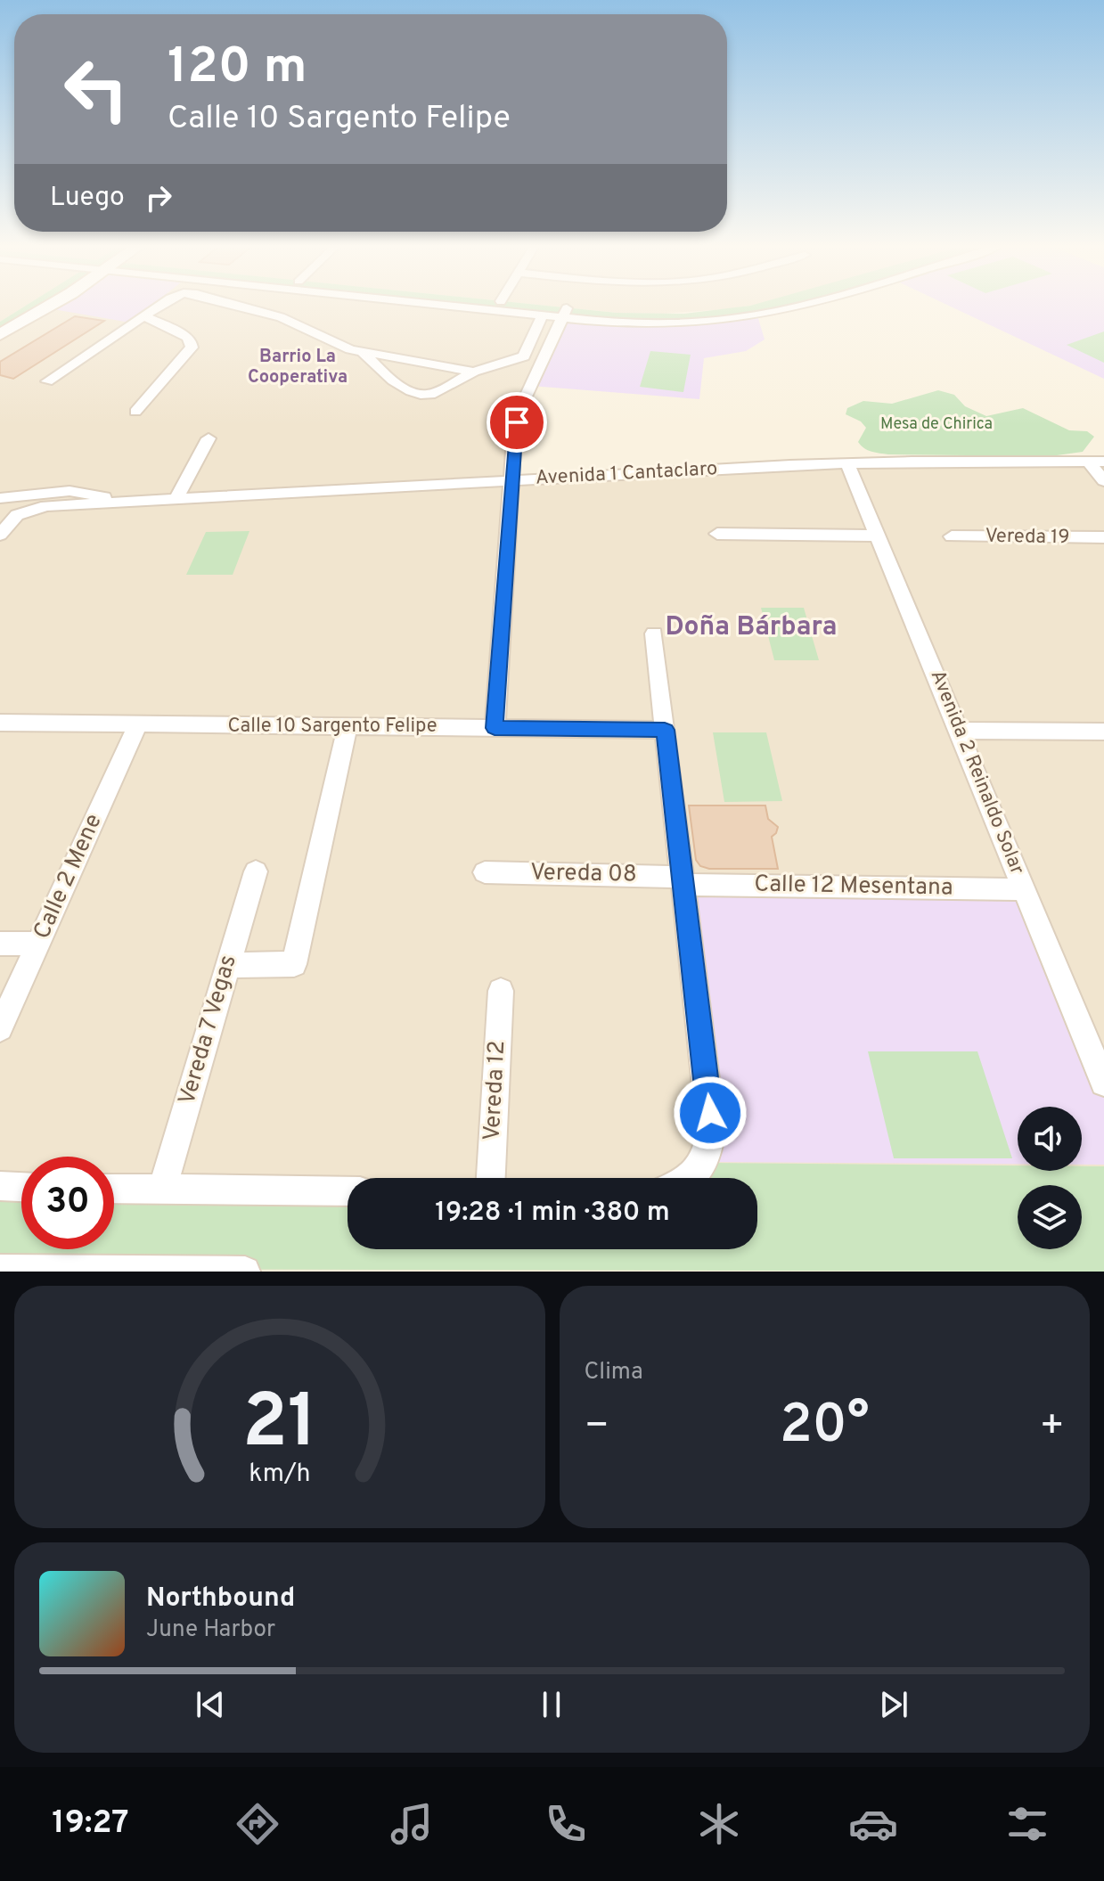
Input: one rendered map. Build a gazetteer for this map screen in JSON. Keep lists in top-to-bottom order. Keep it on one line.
{"streets":{"street":["Avenida 1 Cantaclaro","Vereda 19","Calle 10 Sargento Felipe","Avenida 2 Reinaldo Solar","Vereda 08","Calle 2 Mene","Calle 12 Mesentana","Vereda 7 Vegas","Vereda 12"]},"crossings":[["Avenida 1 Cantaclaro","Avenida 2 Reinaldo Solar"],["Calle 10 Sargento Felipe","Calle 2 Mene"],["Avenida 2 Reinaldo Solar","Calle 12 Mesentana"],["Vereda 08","Calle 12 Mesentana"]],"districts":["Barrio La Cooperativa","Doña Bárbara"],"parks":["Mesa de Chirica"],"page":{"turn":["120 m","Calle 10 Sargento Felipe"],"then":"Luego","limit":"30","trip":"19:28 · 1 min · 380 m","tile":"Clima","heat":["−","20°","+"],"song":["Northbound","June Harbor"],"tabs":"19:27","gauge":["21","km/h"]}}
